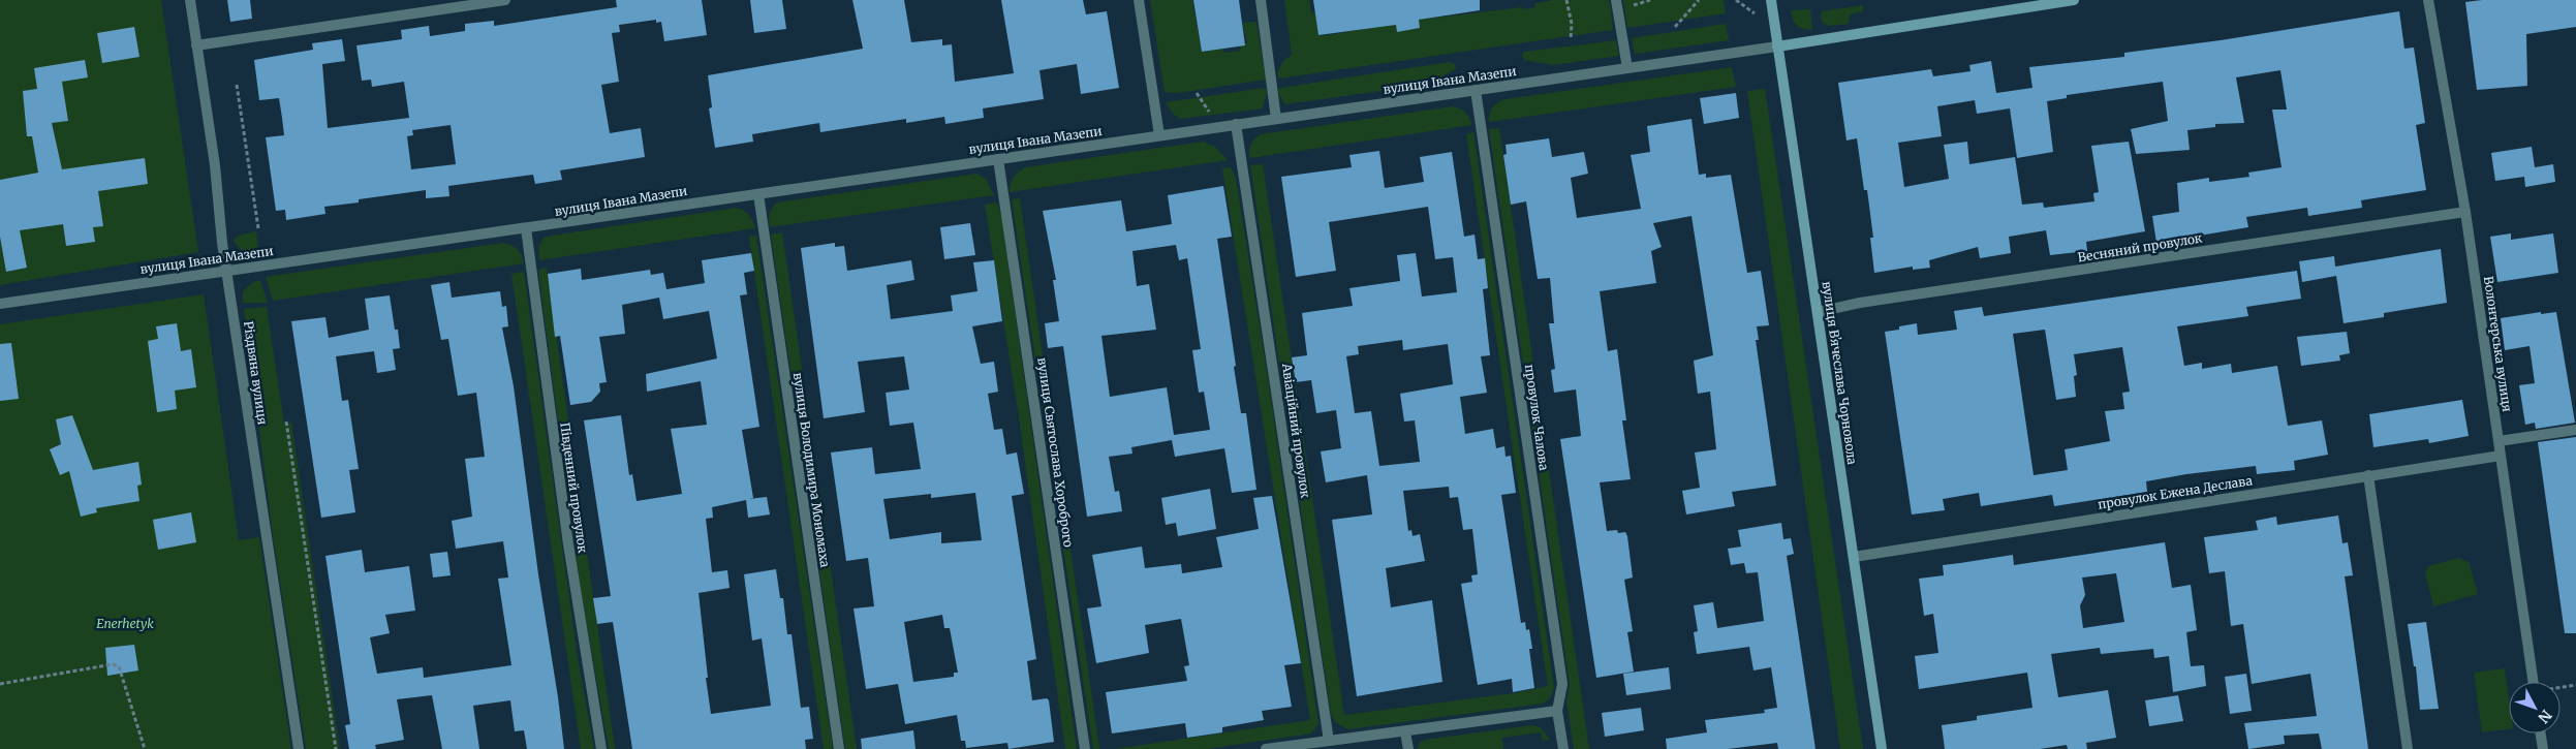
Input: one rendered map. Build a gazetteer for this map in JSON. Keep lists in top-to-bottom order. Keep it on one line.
{"streets":{"main road":["вулиця Івана Мазепи","вулиця Вʼячеслава Чорновола"],"street":["Весняний провулок","Волонтерська вулиця","Різдвяна вулиця","провулок Чалова","Авіаційний провулок","вулиця Святослава Хороброго","вулиця Володимира Мономаха","Південний провулок","провулок Ежена Деслава"]},"crossings":[["вулиця Івана Мазепи","Різдвяна вулиця"],["вулиця Івана Мазепи","вулиця Вʼячеслава Чорновола"],["вулиця Івана Мазепи","провулок Чалова"],["вулиця Івана Мазепи","Авіаційний провулок"],["вулиця Івана Мазепи","вулиця Святослава Хороброго"],["вулиця Івана Мазепи","вулиця Володимира Мономаха"],["вулиця Івана Мазепи","Південний провулок"],["Весняний провулок","Волонтерська вулиця"],["Весняний провулок","вулиця Вʼячеслава Чорновола"],["Волонтерська вулиця","провулок Ежена Деслава"],["вулиця Вʼячеслава Чорновола","провулок Ежена Деслава"]],"parks":["Enerhetyk"],"north":"bottom right"}
